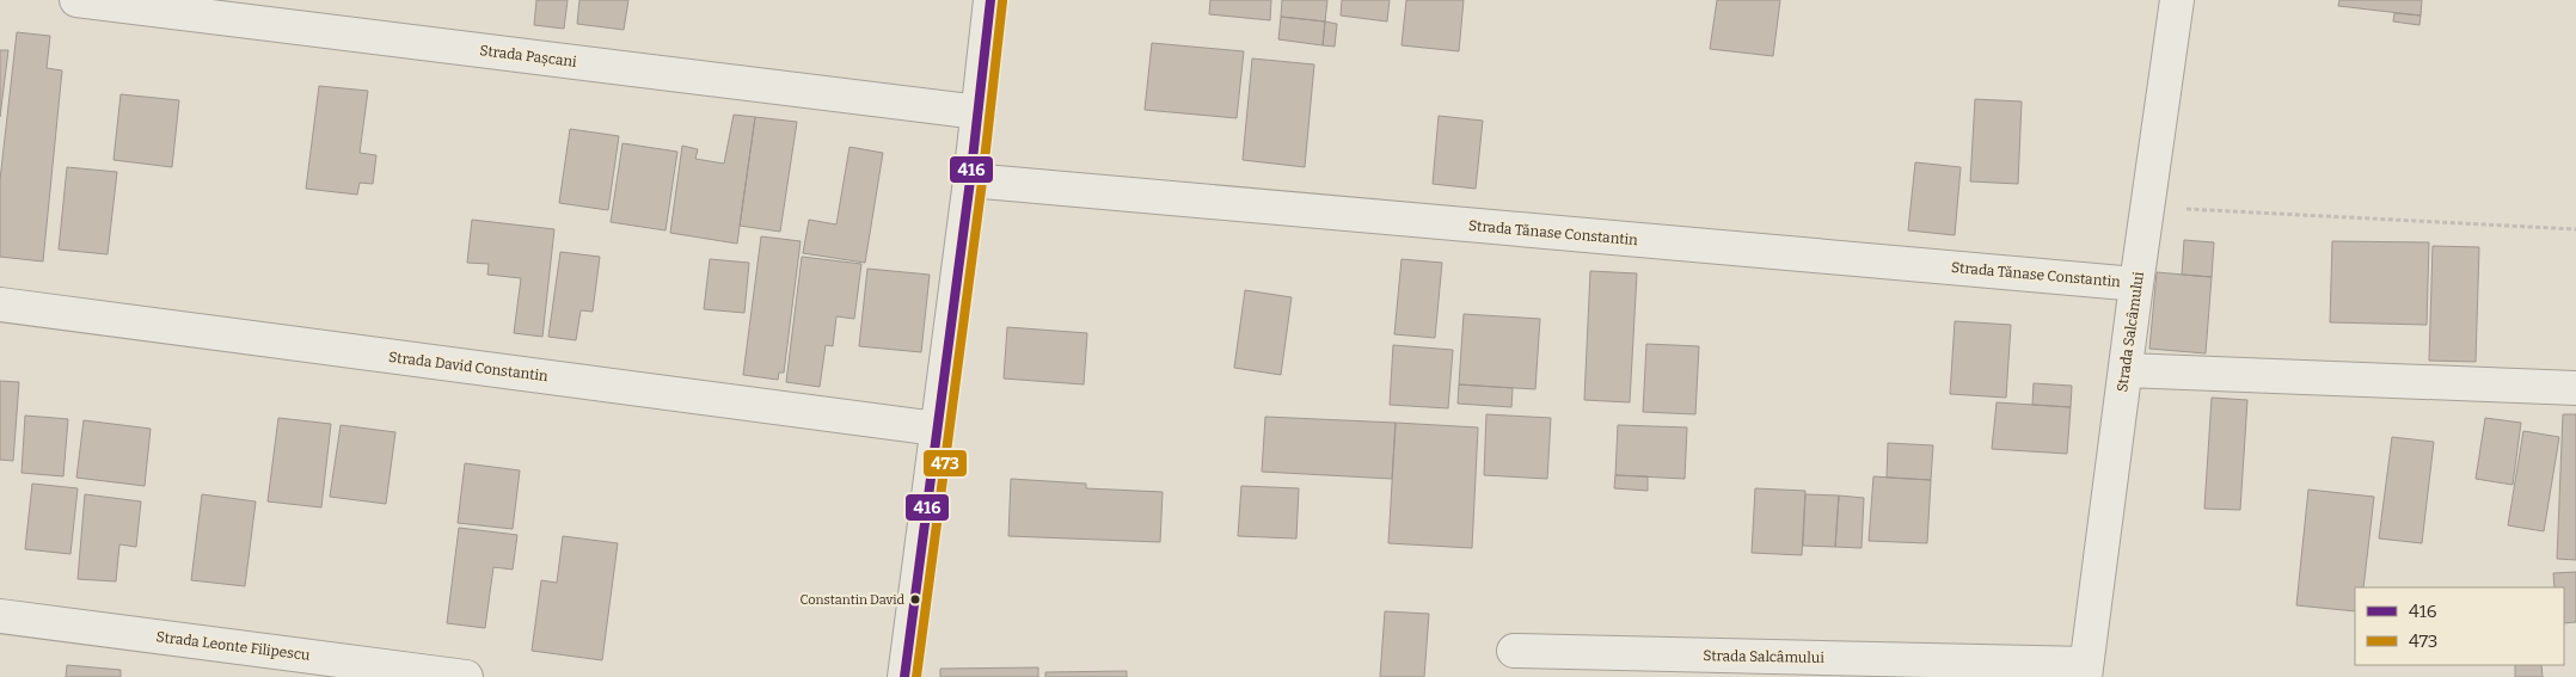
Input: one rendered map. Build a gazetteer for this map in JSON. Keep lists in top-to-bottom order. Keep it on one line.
{"streets":{"street":["Strada Pașcani","Strada Tănase Constantin","Strada Salcâmului","Strada David Constantin","Strada Leonte Filipescu"]},"crossings":[["Strada Tănase Constantin","Strada Salcâmului"]],"places":["Constantin David"],"lines":["transit line 416","transit line 473"],"legend":["416","473"]}
